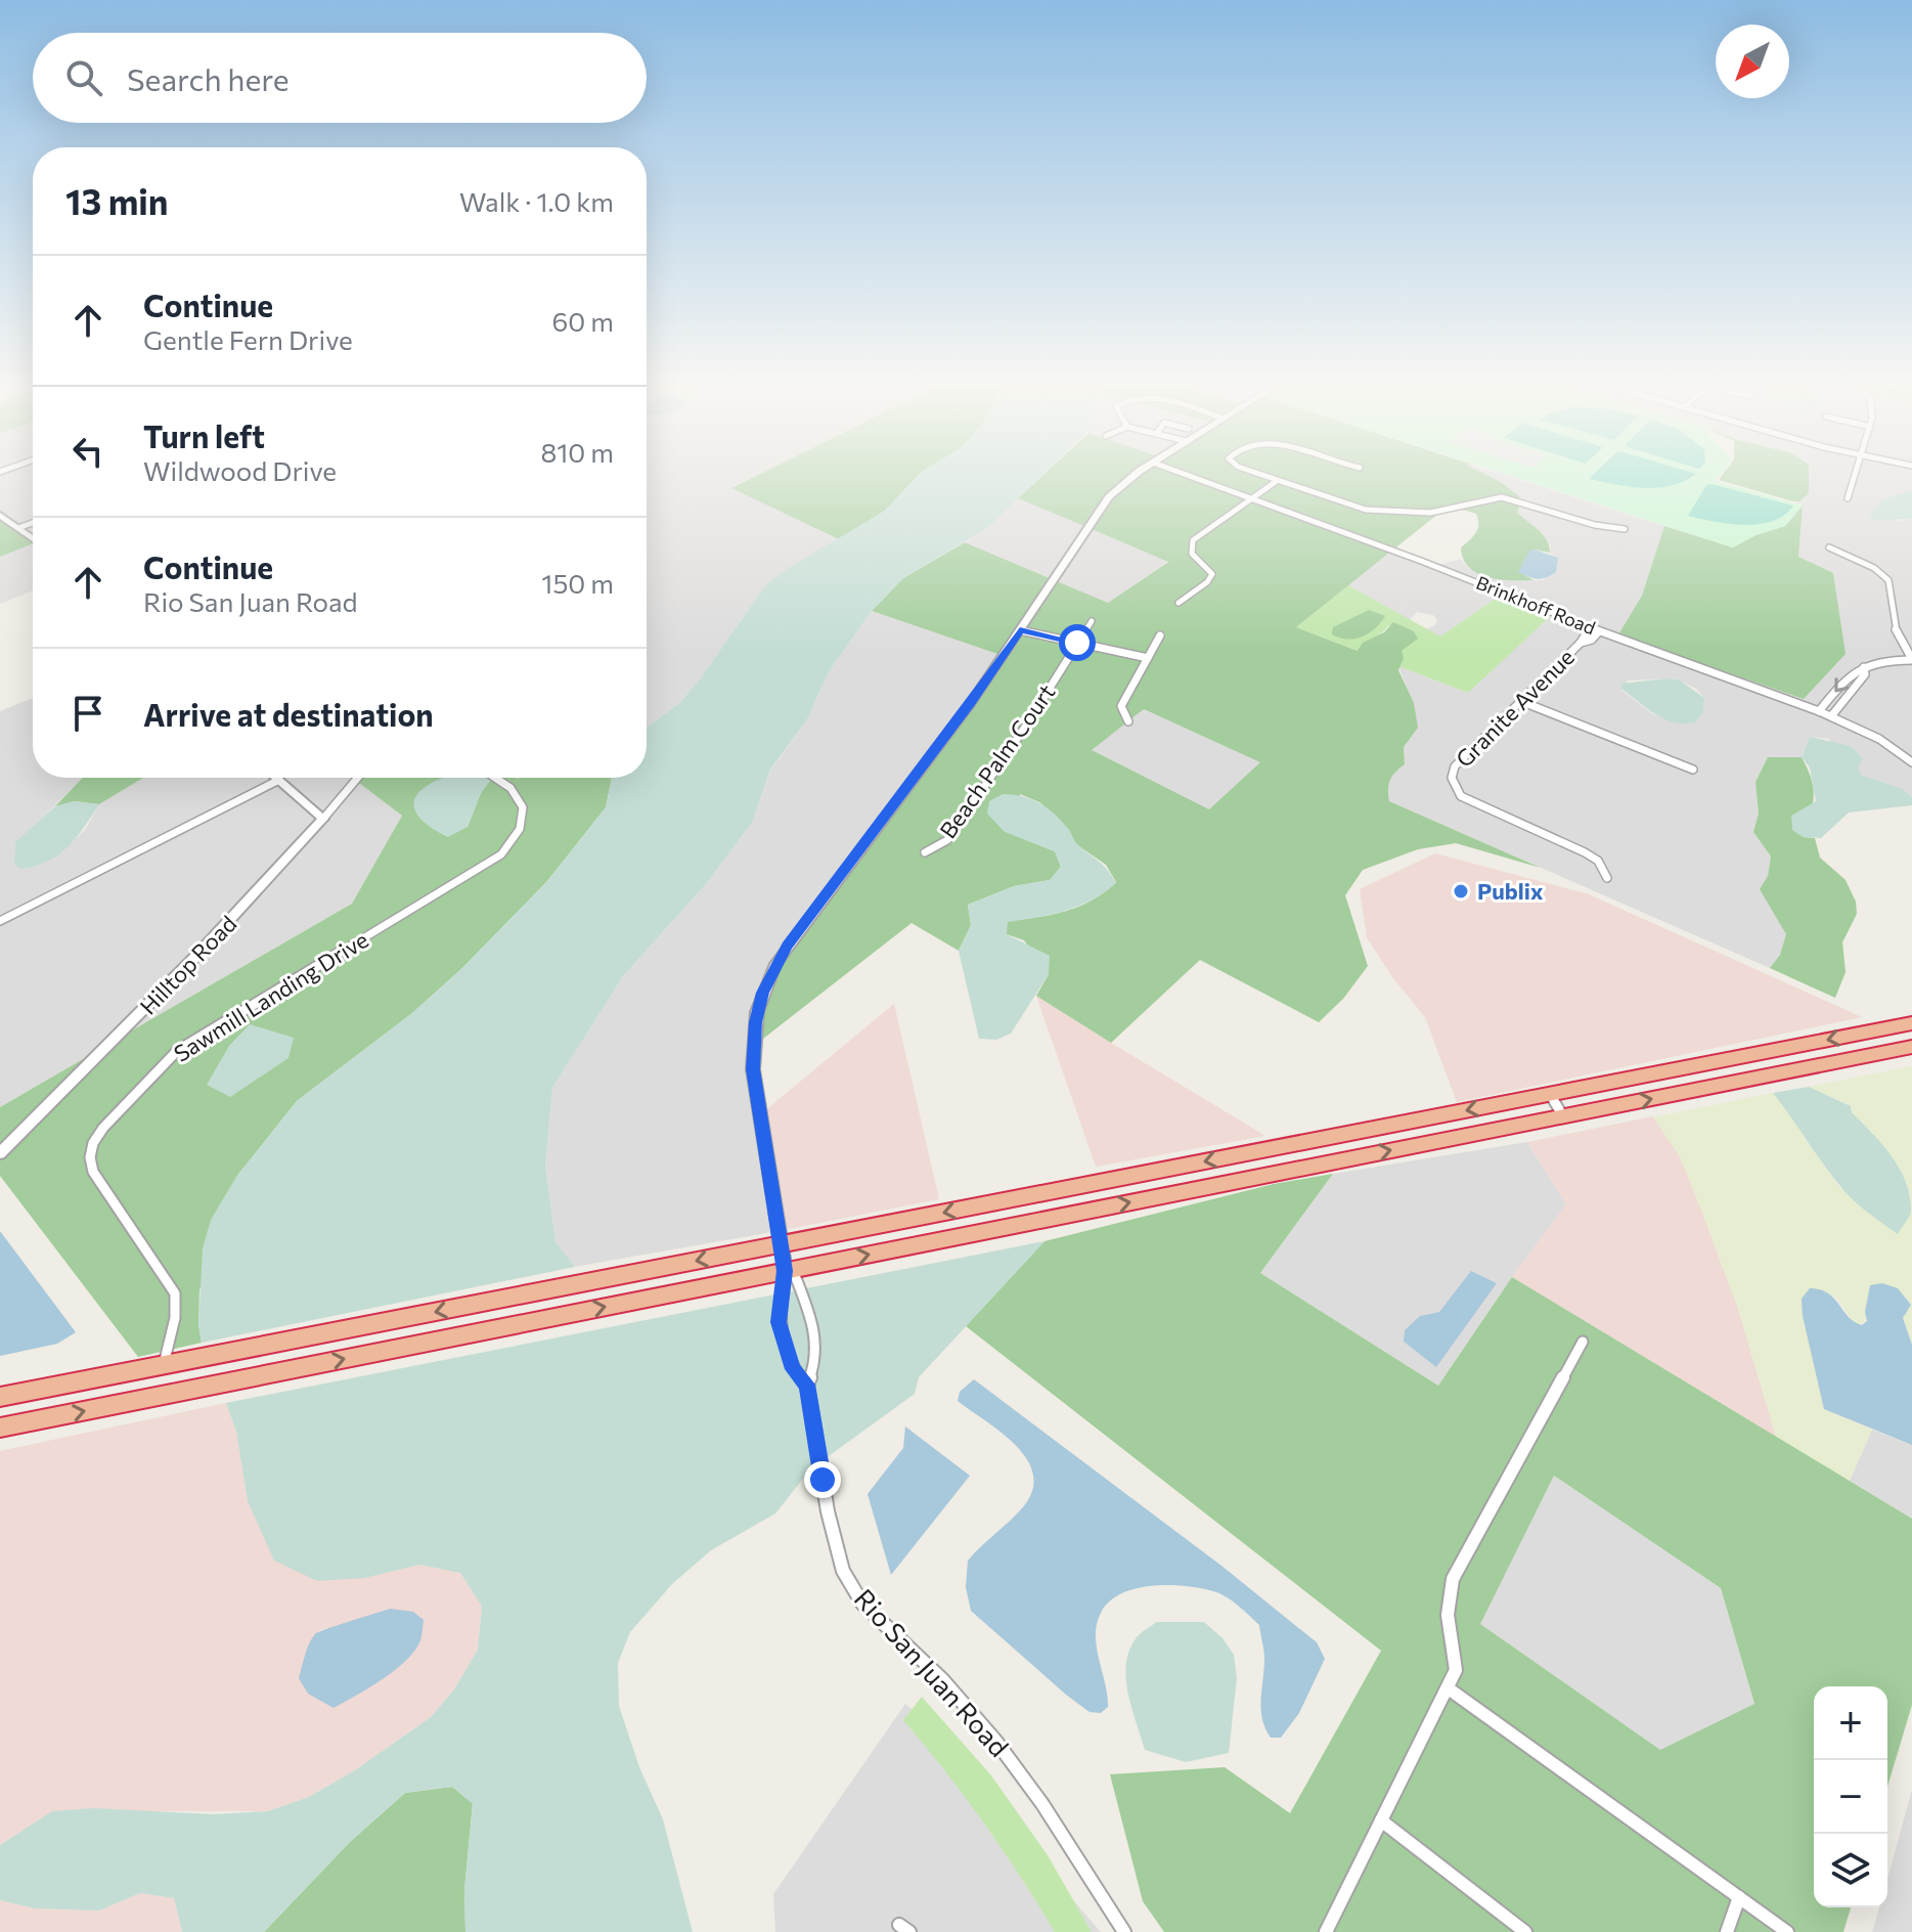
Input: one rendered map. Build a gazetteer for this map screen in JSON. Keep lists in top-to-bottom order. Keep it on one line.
{"streets":{"street":["Brinkhoff Road","Granite Avenue","Beach Palm Court","Hilltop Road","Sawmill Landing Drive","Rio San Juan Road"]},"crossings":[["Brinkhoff Road","Granite Avenue"]],"places":["Publix"],"north":"bottom left","page":{"search":"Search here","heading":["13 min","Walk · 1.0 km"],"list":[["Continue","Gentle Fern Drive","60 m"],["Turn left","Wildwood Drive","810 m"],["Continue","Rio San Juan Road","150 m"],"Arrive at destination"],"map_buttons":["+","−"]}}
